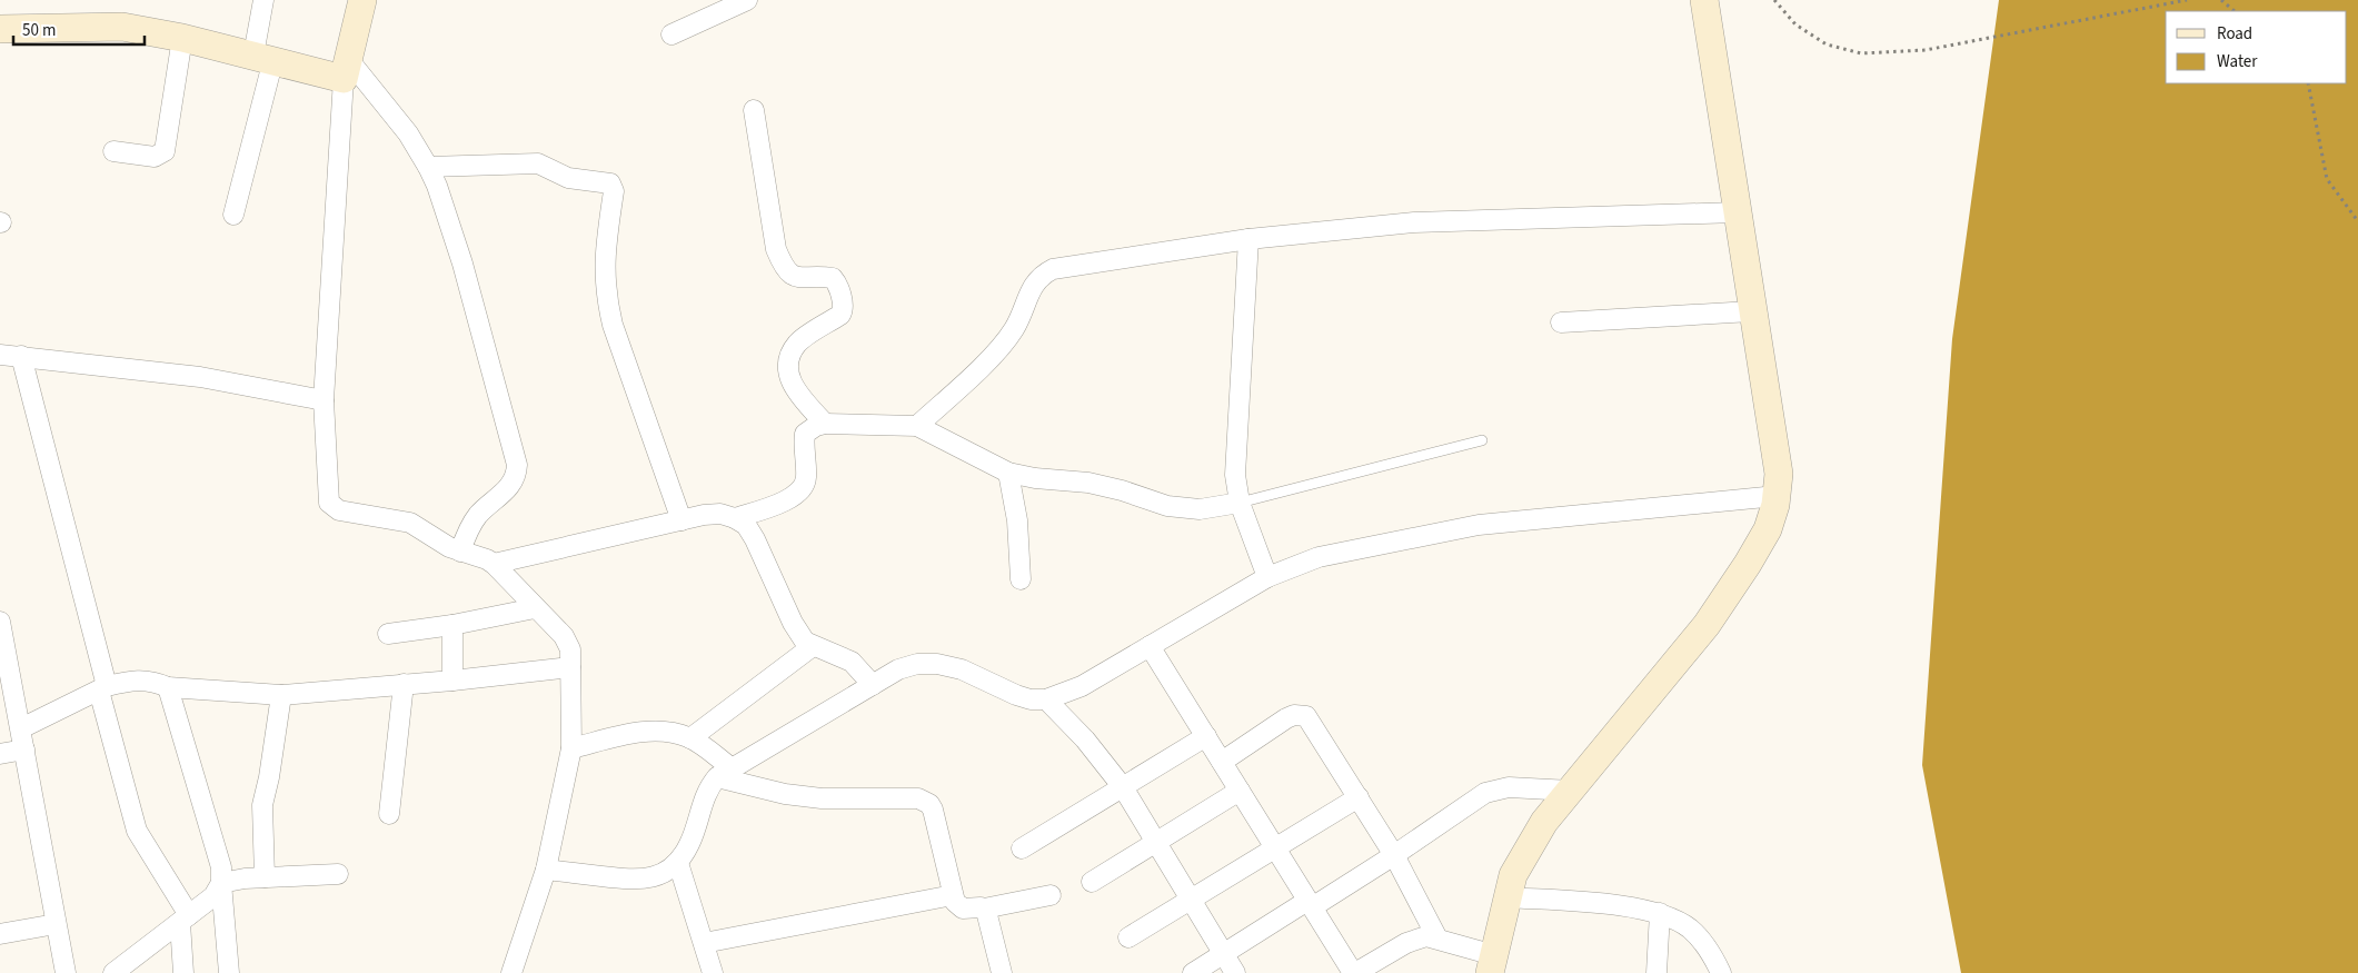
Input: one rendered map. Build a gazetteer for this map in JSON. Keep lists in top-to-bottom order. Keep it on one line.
{"legend":["Road","Water"],"scale_bar":"50 m"}
